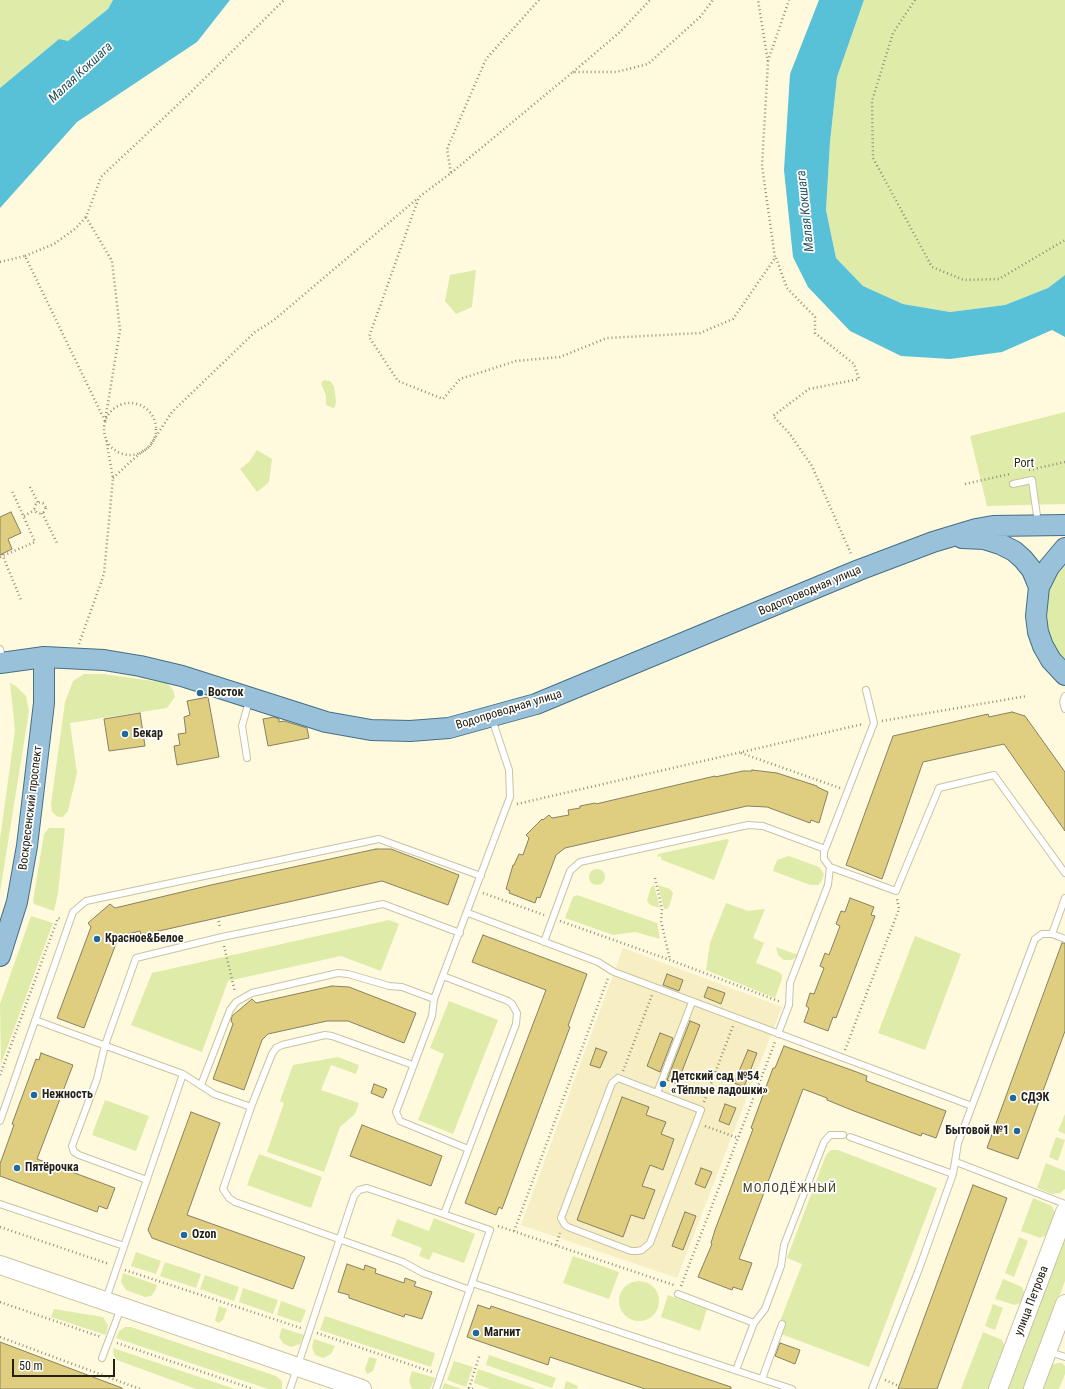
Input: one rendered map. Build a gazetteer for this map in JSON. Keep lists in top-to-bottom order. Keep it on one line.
{"streets":{"main road":["Водопроводная улица","Воскресенский проспект","улица Петрова"]},"crossings":[["Водопроводная улица","Воскресенский проспект"]],"districts":["МОЛОДЁЖНЫЙ"],"water":["Малая Кокшага"],"parks":["Port"],"places":["Восток","Бекар","Красное&Белое","Детский сад №54 «Тёплые ладошки»","Нежность","СДЭК","Бытовой №1","Пятёрочка","Ozon","Магнит"],"scale_bar":"50 m"}
